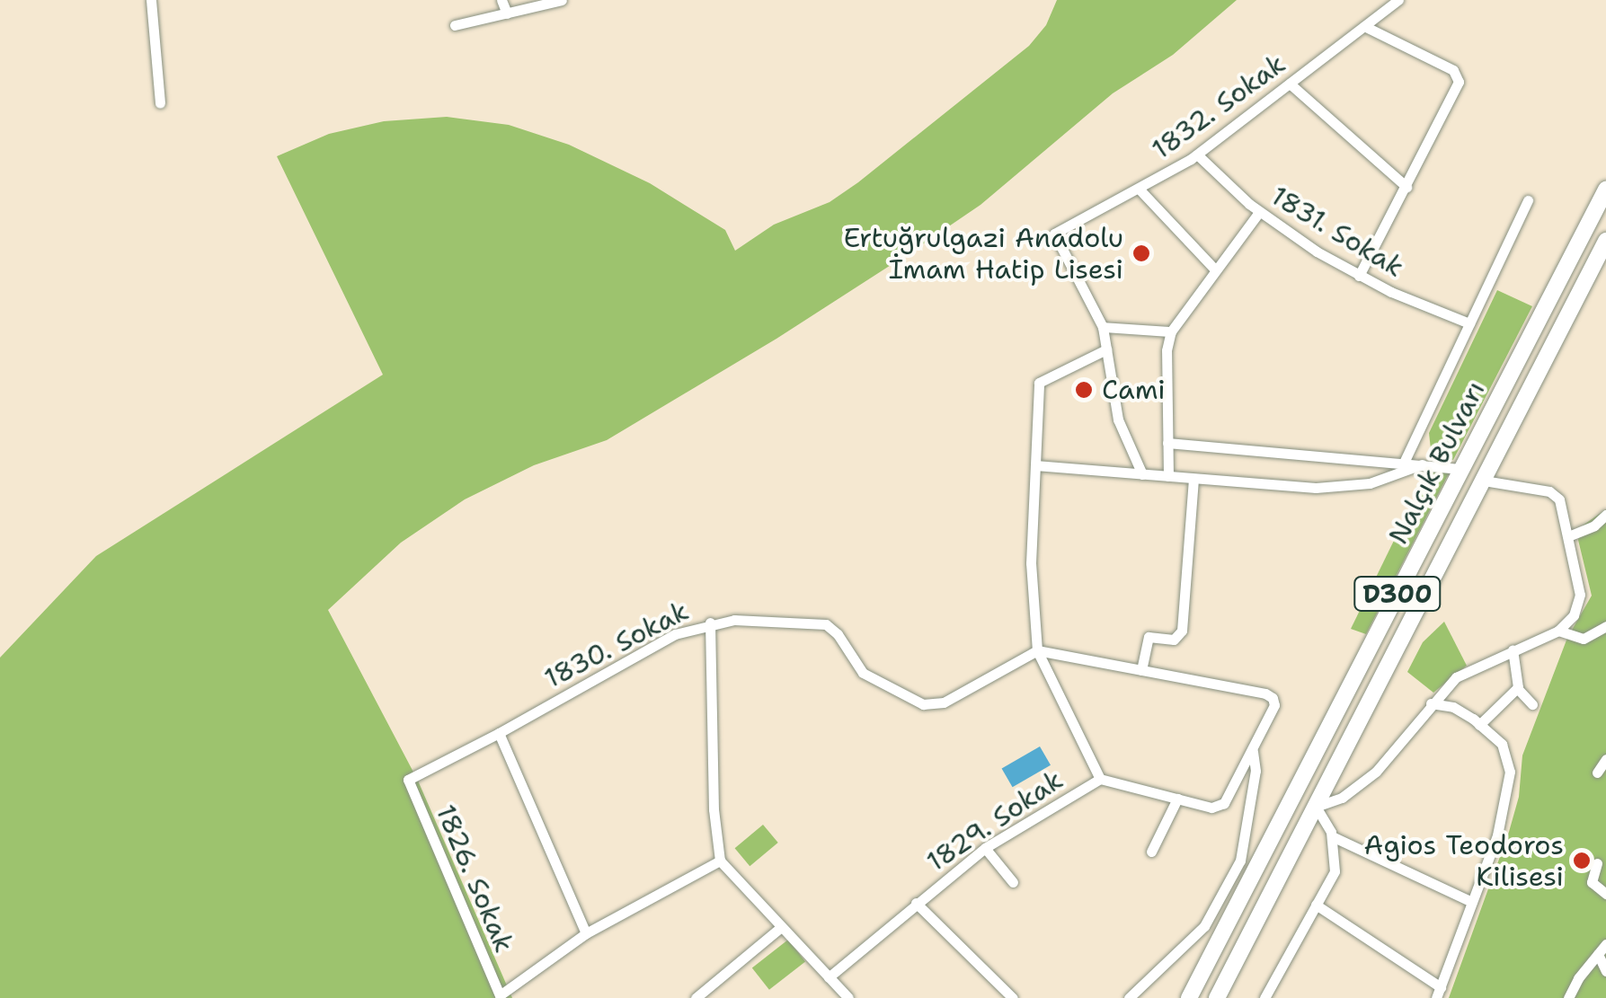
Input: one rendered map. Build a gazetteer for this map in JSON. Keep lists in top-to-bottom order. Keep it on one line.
{"streets":{"highway":["Nalçık Bulvarı","D300"],"street":["1832. Sokak","1831. Sokak","1830. Sokak","1829. Sokak","1826. Sokak"]},"crossings":[["1832. Sokak","1831. Sokak"],["1830. Sokak","1826. Sokak"]],"places":["Ertuğrulgazi Anadolu İmam Hatip Lisesi","Cami","Agios Teodoros Kilisesi"]}
